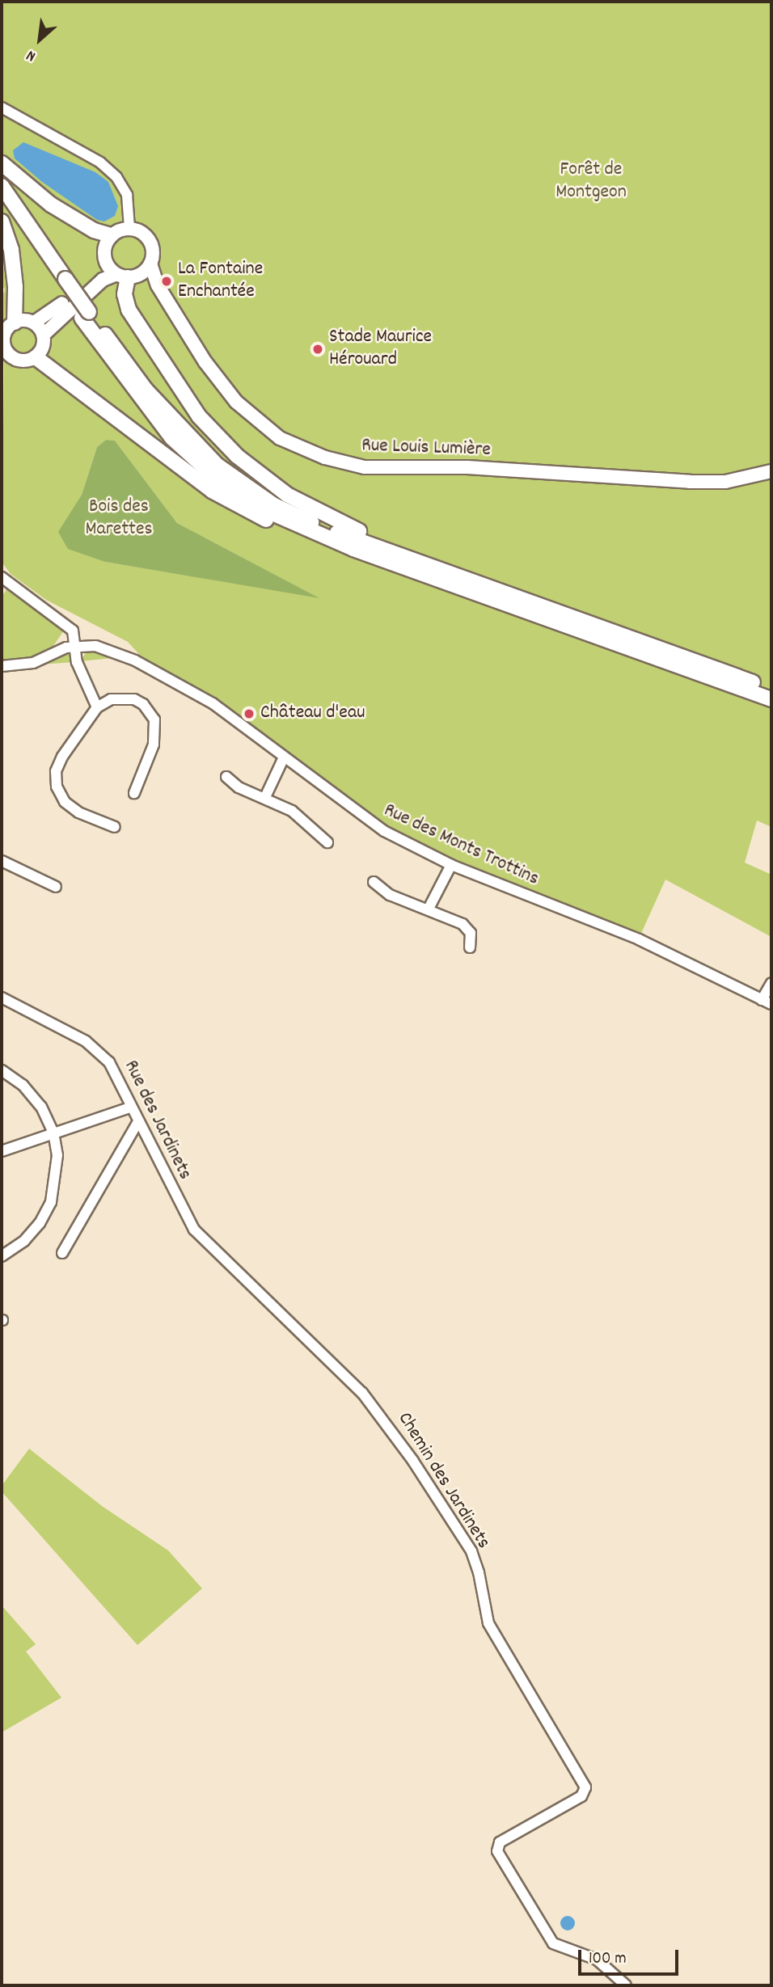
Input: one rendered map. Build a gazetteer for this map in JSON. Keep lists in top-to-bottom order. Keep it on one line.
{"streets":{"main road":["Rue Louis Lumière"],"street":["Rue des Monts Trottins","Rue des Jardinets","Chemin des Jardinets"]},"crossings":[["Rue des Jardinets","Chemin des Jardinets"]],"parks":["Forêt de Montgeon","Bois des Marettes"],"places":["La Fontaine Enchantée","Stade Maurice Hérouard","Château d'eau"],"scale_bar":"100 m","north":"bottom left"}
